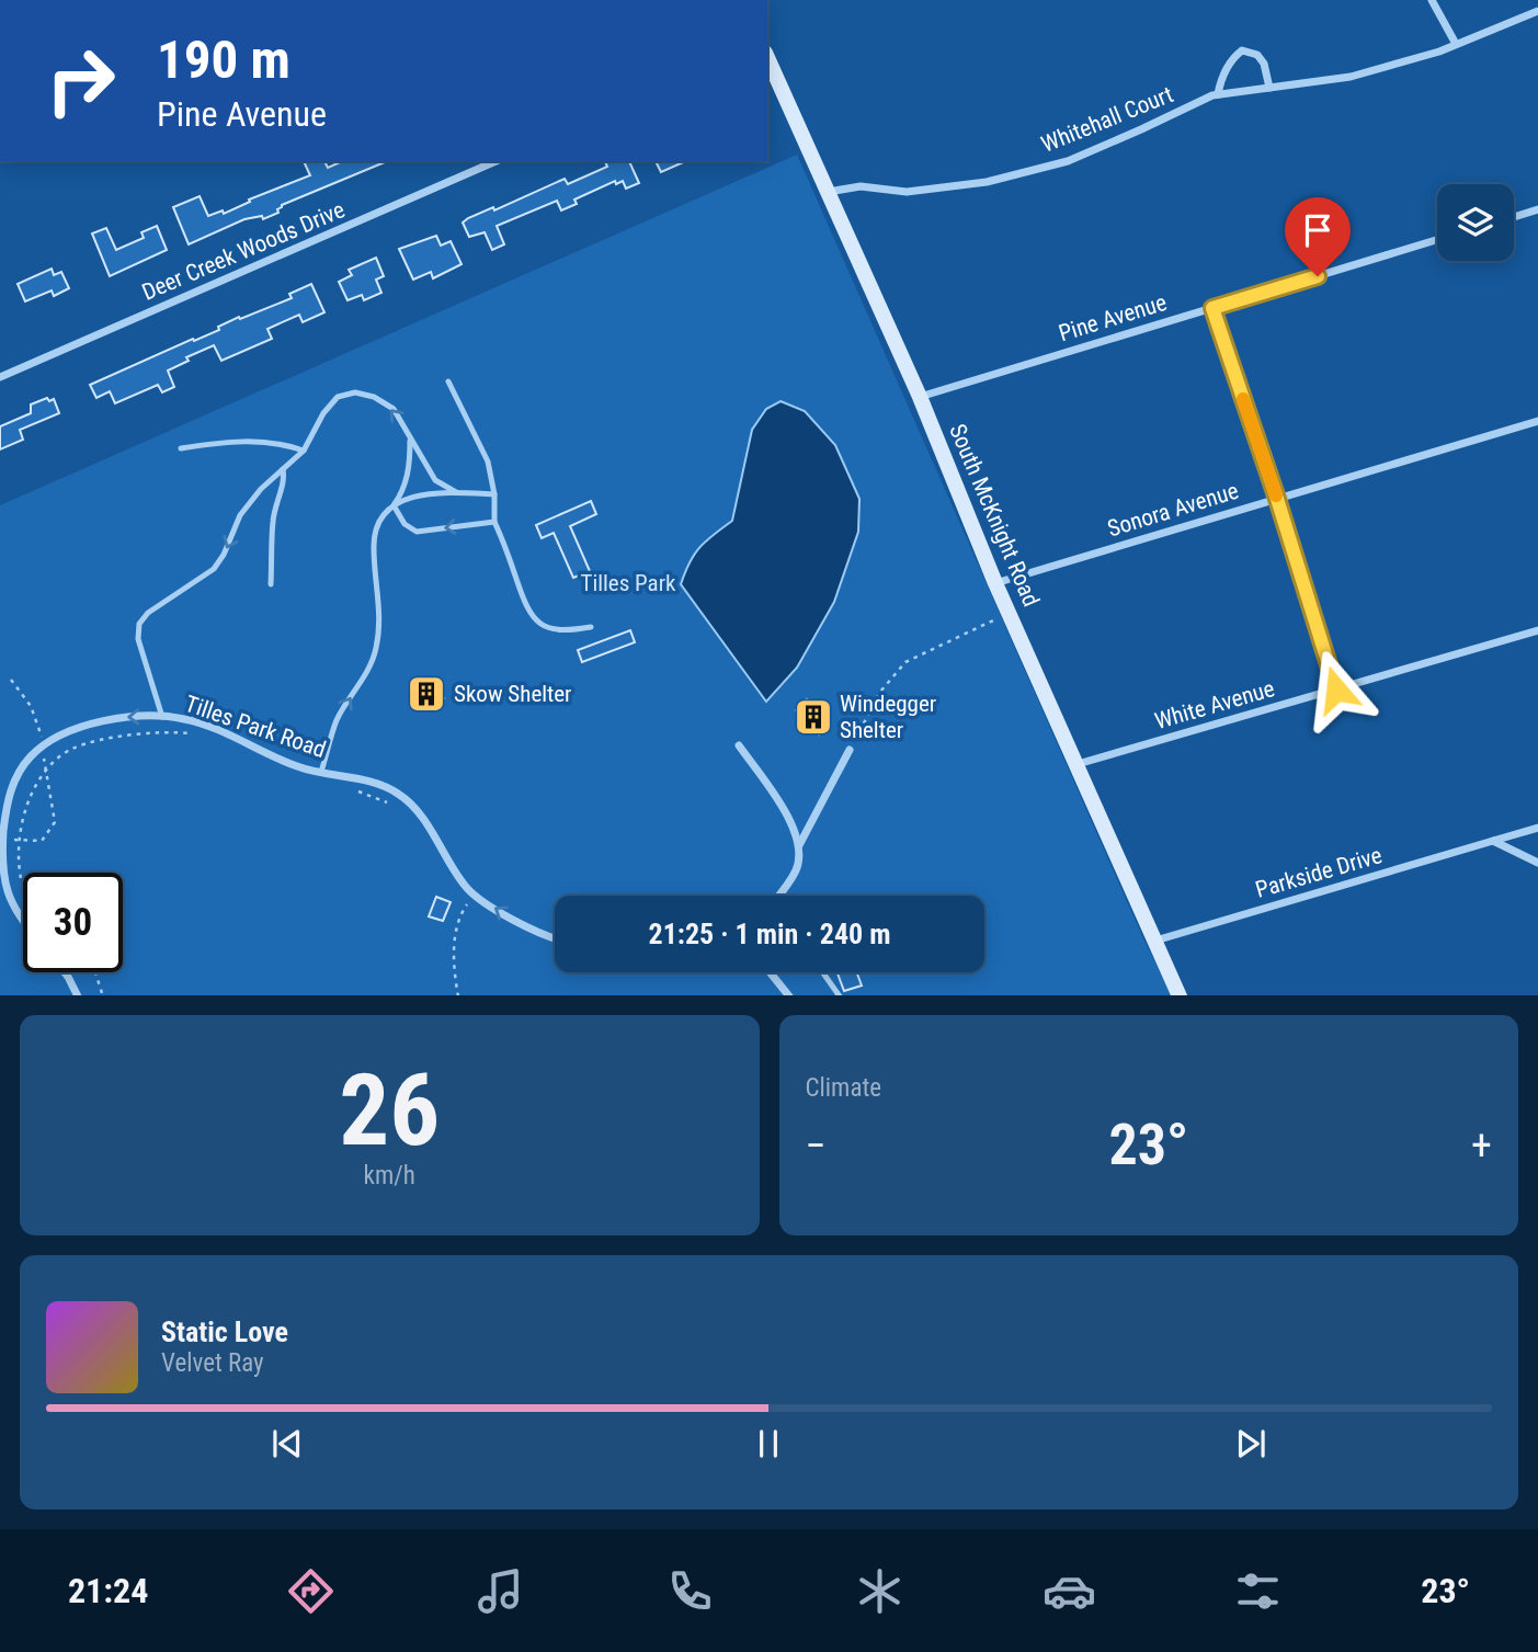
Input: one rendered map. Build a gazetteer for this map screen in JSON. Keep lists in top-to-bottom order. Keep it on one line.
{"streets":{"main road":["South McKnight Road"],"street":["Whitehall Court","Deer Creek Woods Drive","Pine Avenue","Sonora Avenue","White Avenue","Tilles Park Road","Parkside Drive"]},"crossings":[["Whitehall Court","South McKnight Road"],["Pine Avenue","South McKnight Road"],["Sonora Avenue","South McKnight Road"],["South McKnight Road","White Avenue"],["South McKnight Road","Parkside Drive"]],"one_way":["Tilles Park Road"],"parks":["Tilles Park"],"places":{"building":["Skow Shelter","Windegger Shelter"]},"page":{"turn":["190 m","Pine Avenue"],"limit":"30","trip":"21:25 · 1 min · 240 m","tile":[["26","km/h"],"Climate"],"heat":["−","23°","+"],"song":["Static Love","Velvet Ray"],"tabs":["21:24","23°"]}}
